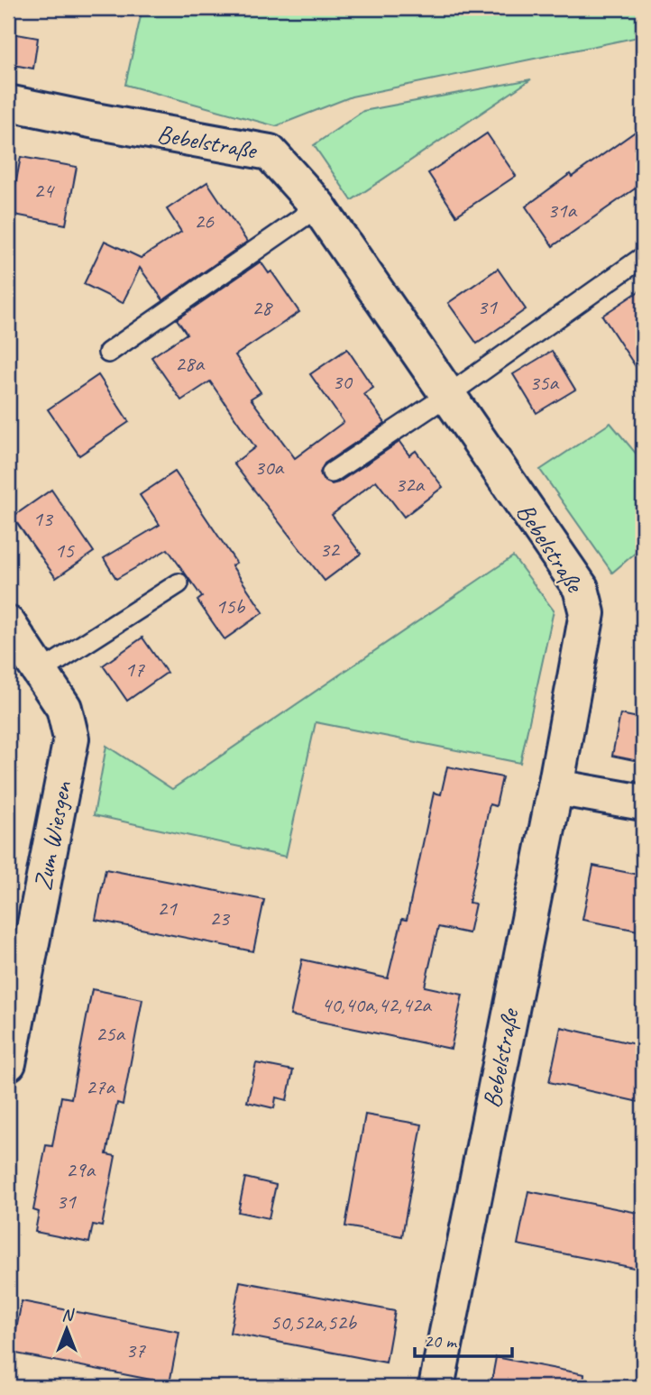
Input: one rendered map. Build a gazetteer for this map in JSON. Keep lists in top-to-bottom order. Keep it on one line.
{"streets":{"street":["Bebelstraße","Zum Wiesgen"]},"house_numbers":["24","31a","26","31","28","28a","30","35a","30a","32a","13","32","15","15b","17","21","23","40,40a,42,42a","25a","27a","29a","31","50,52a,52b","37"],"scale_bar":"20 m","north":"top"}
